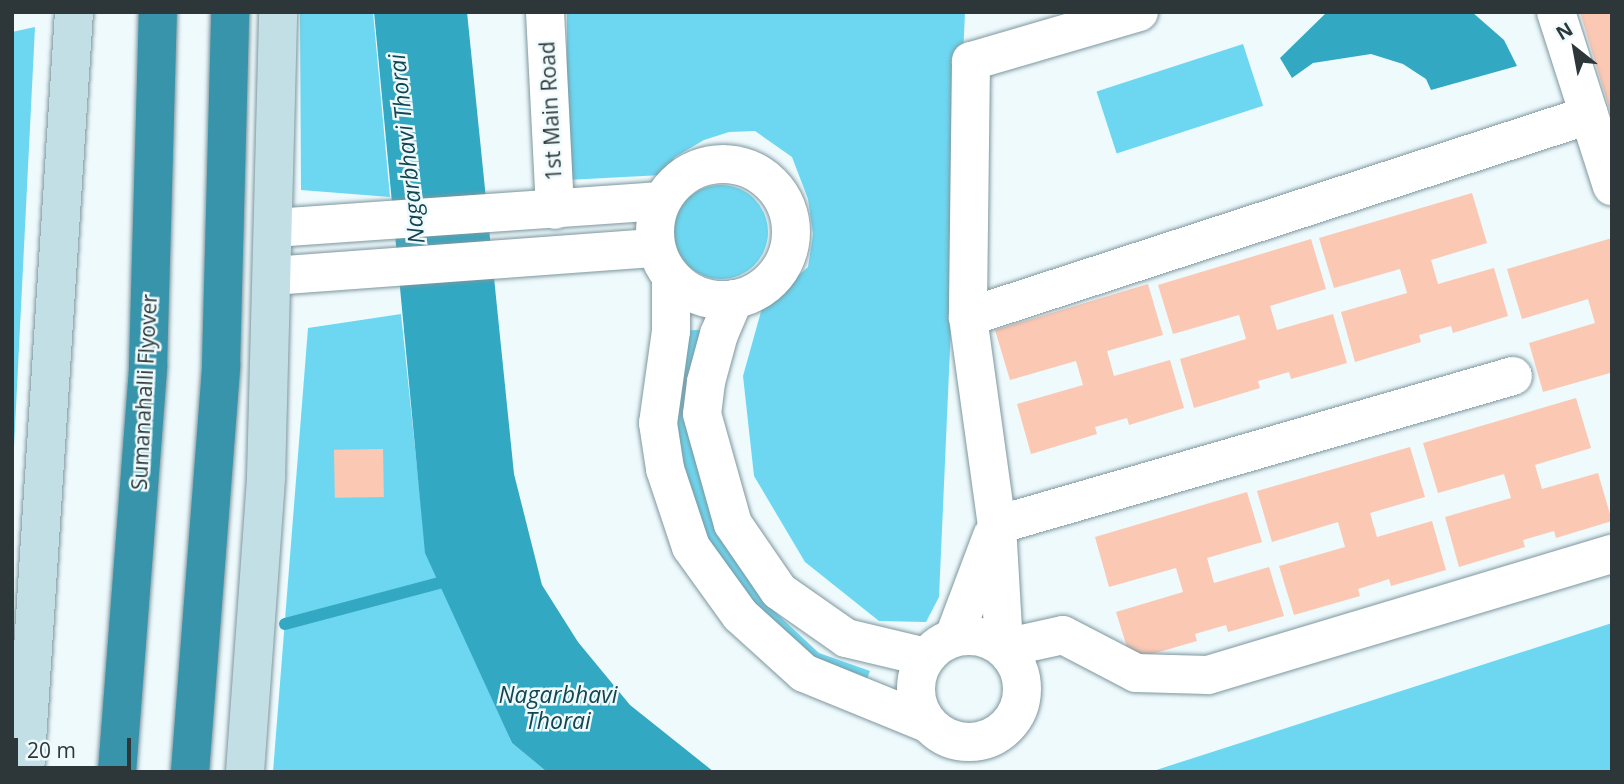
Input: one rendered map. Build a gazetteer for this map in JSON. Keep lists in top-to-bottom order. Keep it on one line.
{"streets":{"highway":["Sumanahalli Flyover"],"street":["1st Main Road"]},"water":["Nagarbhavi Thorai"],"scale_bar":"20 m","north":"top left"}
